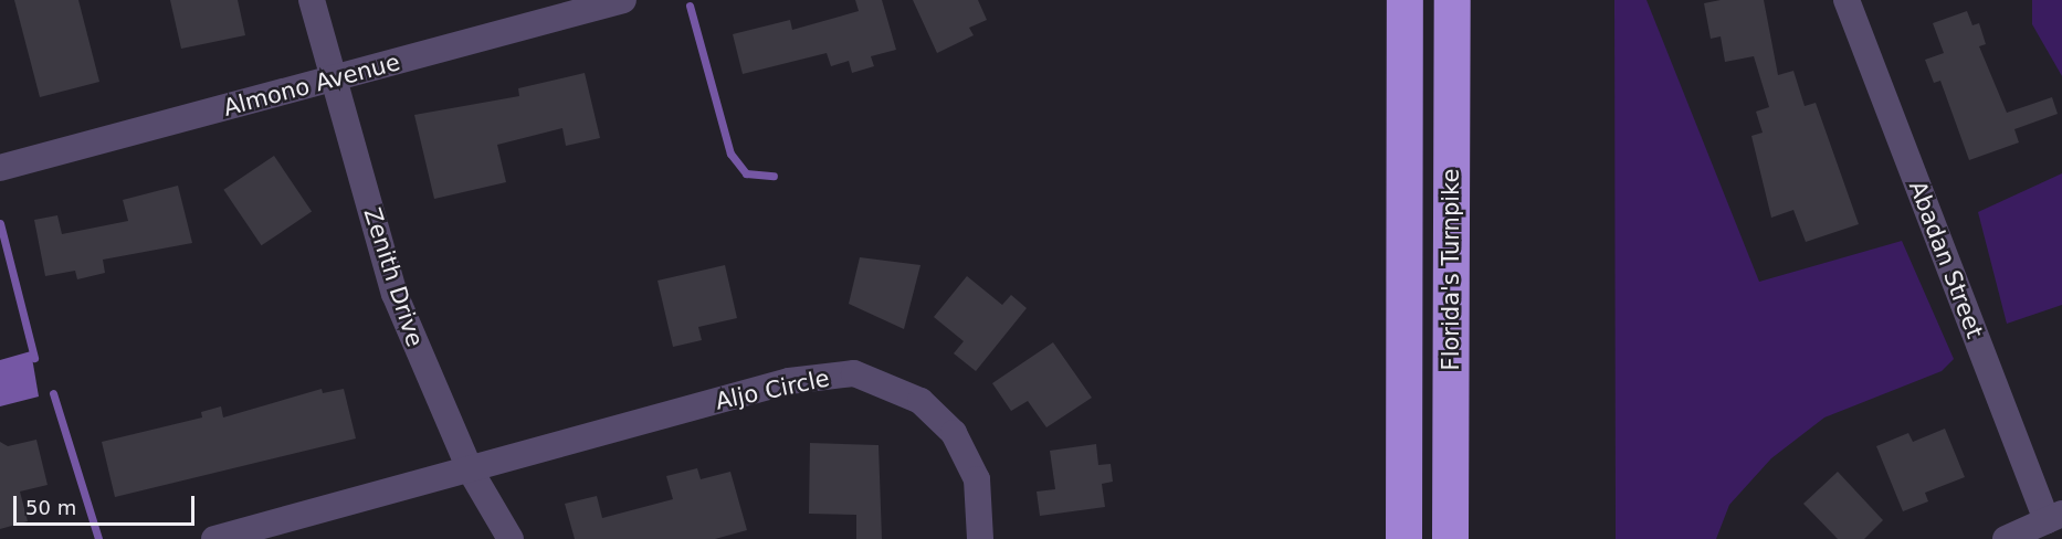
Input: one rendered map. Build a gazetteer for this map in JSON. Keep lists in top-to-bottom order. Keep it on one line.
{"streets":{"highway":["Florida's Turnpike"],"street":["Almono Avenue","Abadan Street","Zenith Drive","Aljo Circle"]},"crossings":[["Almono Avenue","Zenith Drive"],["Zenith Drive","Aljo Circle"]],"scale_bar":"50 m"}
